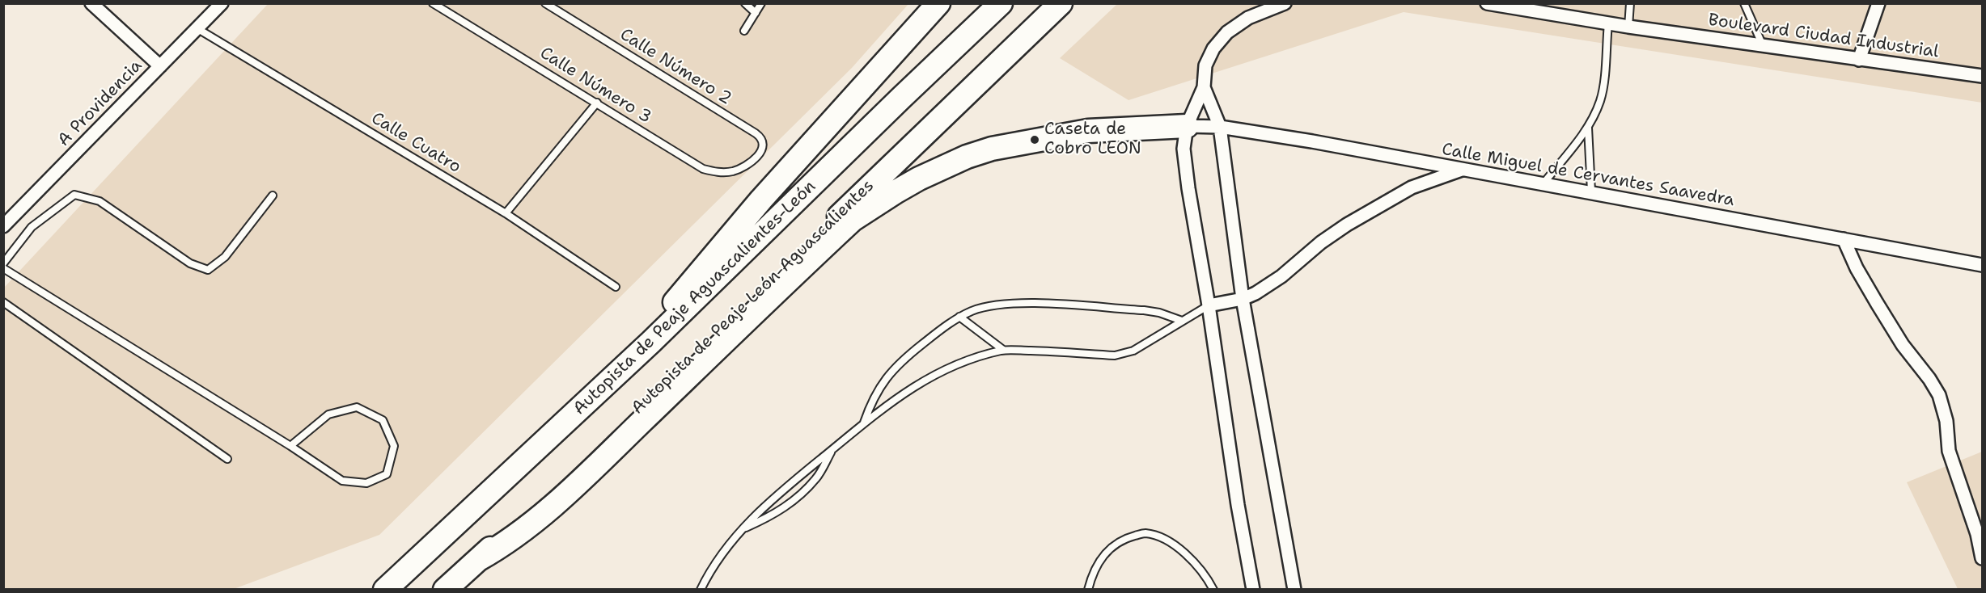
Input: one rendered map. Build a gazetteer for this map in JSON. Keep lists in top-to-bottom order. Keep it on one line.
{"streets":{"highway":["Autopista de Peaje León-Aguascalientes","Autopista de Peaje Aguascalientes-León"],"street":["Boulevard Ciudad Industrial","A Providencia","Calle Miguel de Cervantes Saavedra"],"lane":["Calle Número 2","Calle Número 3","Calle Cuatro"]},"crossings":[["Calle Número 2","Calle Número 3"],["A Providencia","Calle Cuatro"]],"places":["Caseta de Cobro LEON"]}
